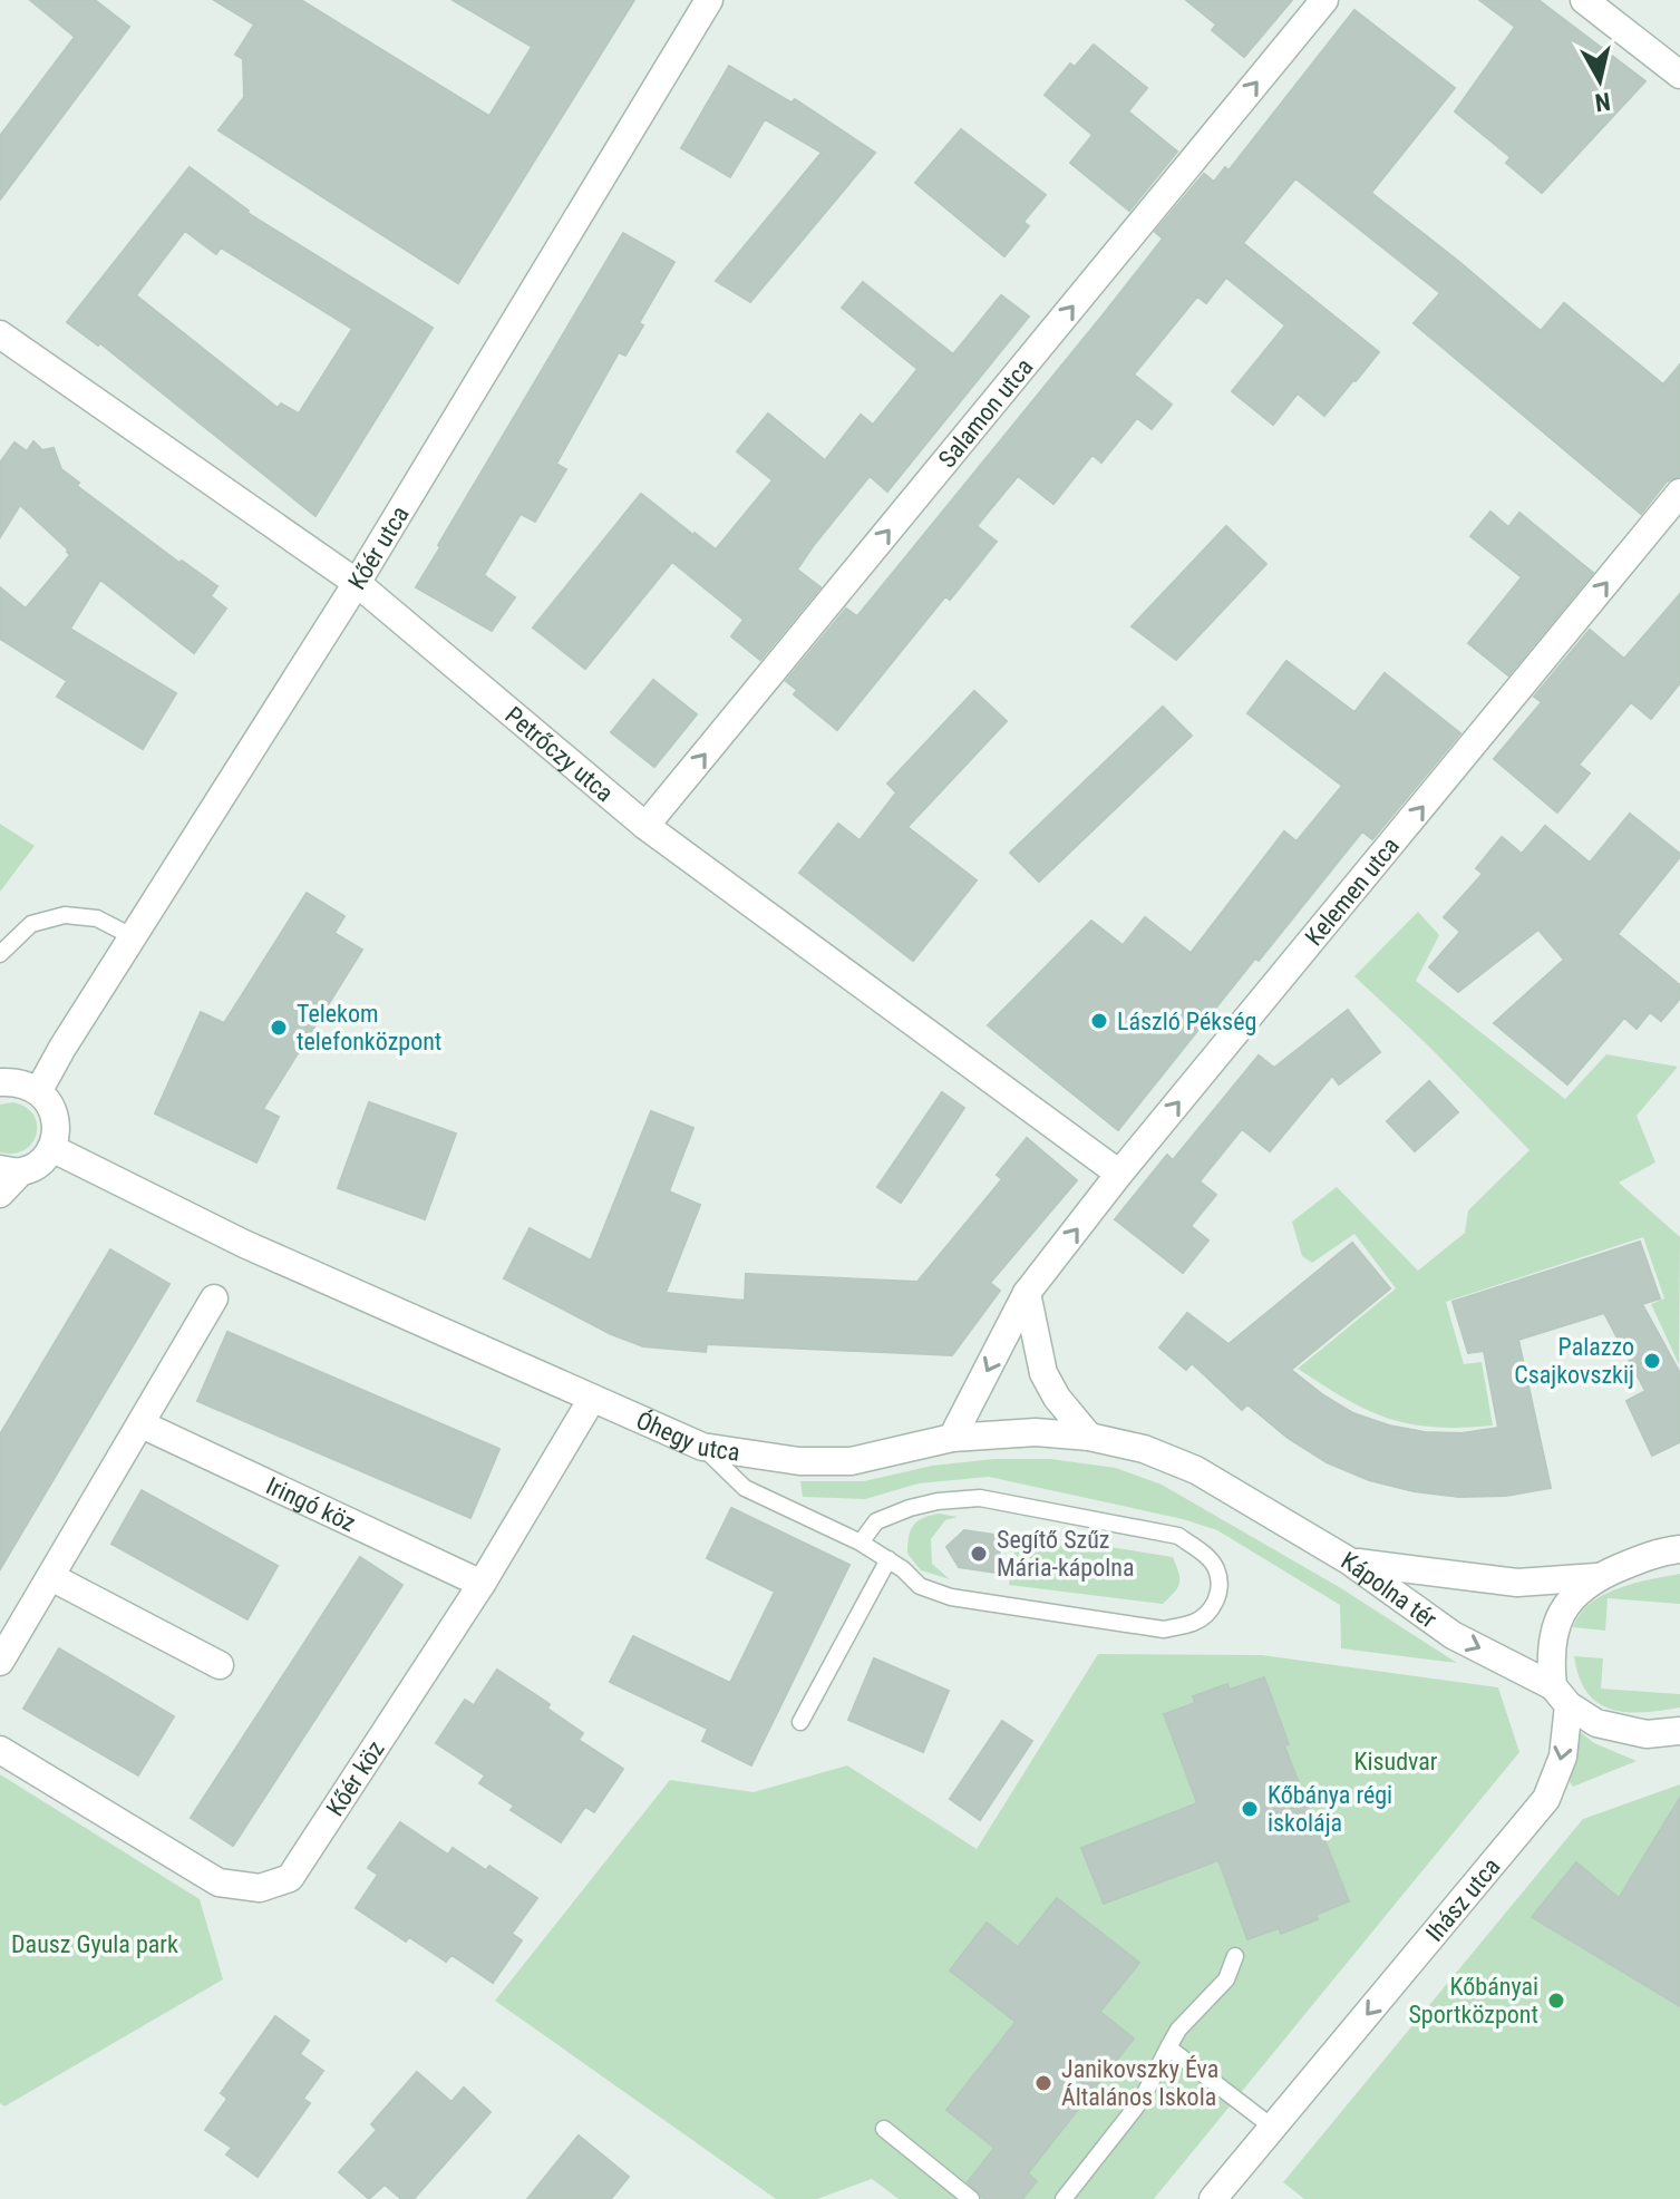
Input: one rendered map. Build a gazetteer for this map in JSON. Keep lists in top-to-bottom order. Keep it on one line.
{"streets":{"street":["Salamon utca","Kőér utca","Petrőczy utca","Kelemen utca","Óhegy utca","Iringó köz","Kápolna tér","Kőér köz","Ihász utca"]},"crossings":[["Salamon utca","Petrőczy utca"],["Kőér utca","Petrőczy utca"],["Petrőczy utca","Kelemen utca"],["Kelemen utca","Óhegy utca"],["Óhegy utca","Kápolna tér"],["Óhegy utca","Kőér köz"],["Iringó köz","Kőér köz"],["Kápolna tér","Ihász utca"]],"one_way":["Salamon utca","Ihász utca"],"parks":["Kisudvar","Dausz Gyula park"],"places":["László Pékség","Telekom telefonközpont","Palazzo Csajkovszkij","Segítő Szűz Mária-kápolna","Kőbánya régi iskolája","Kőbányai Sportközpont","Janikovszky Éva Általános Iskola"],"north":"bottom"}
